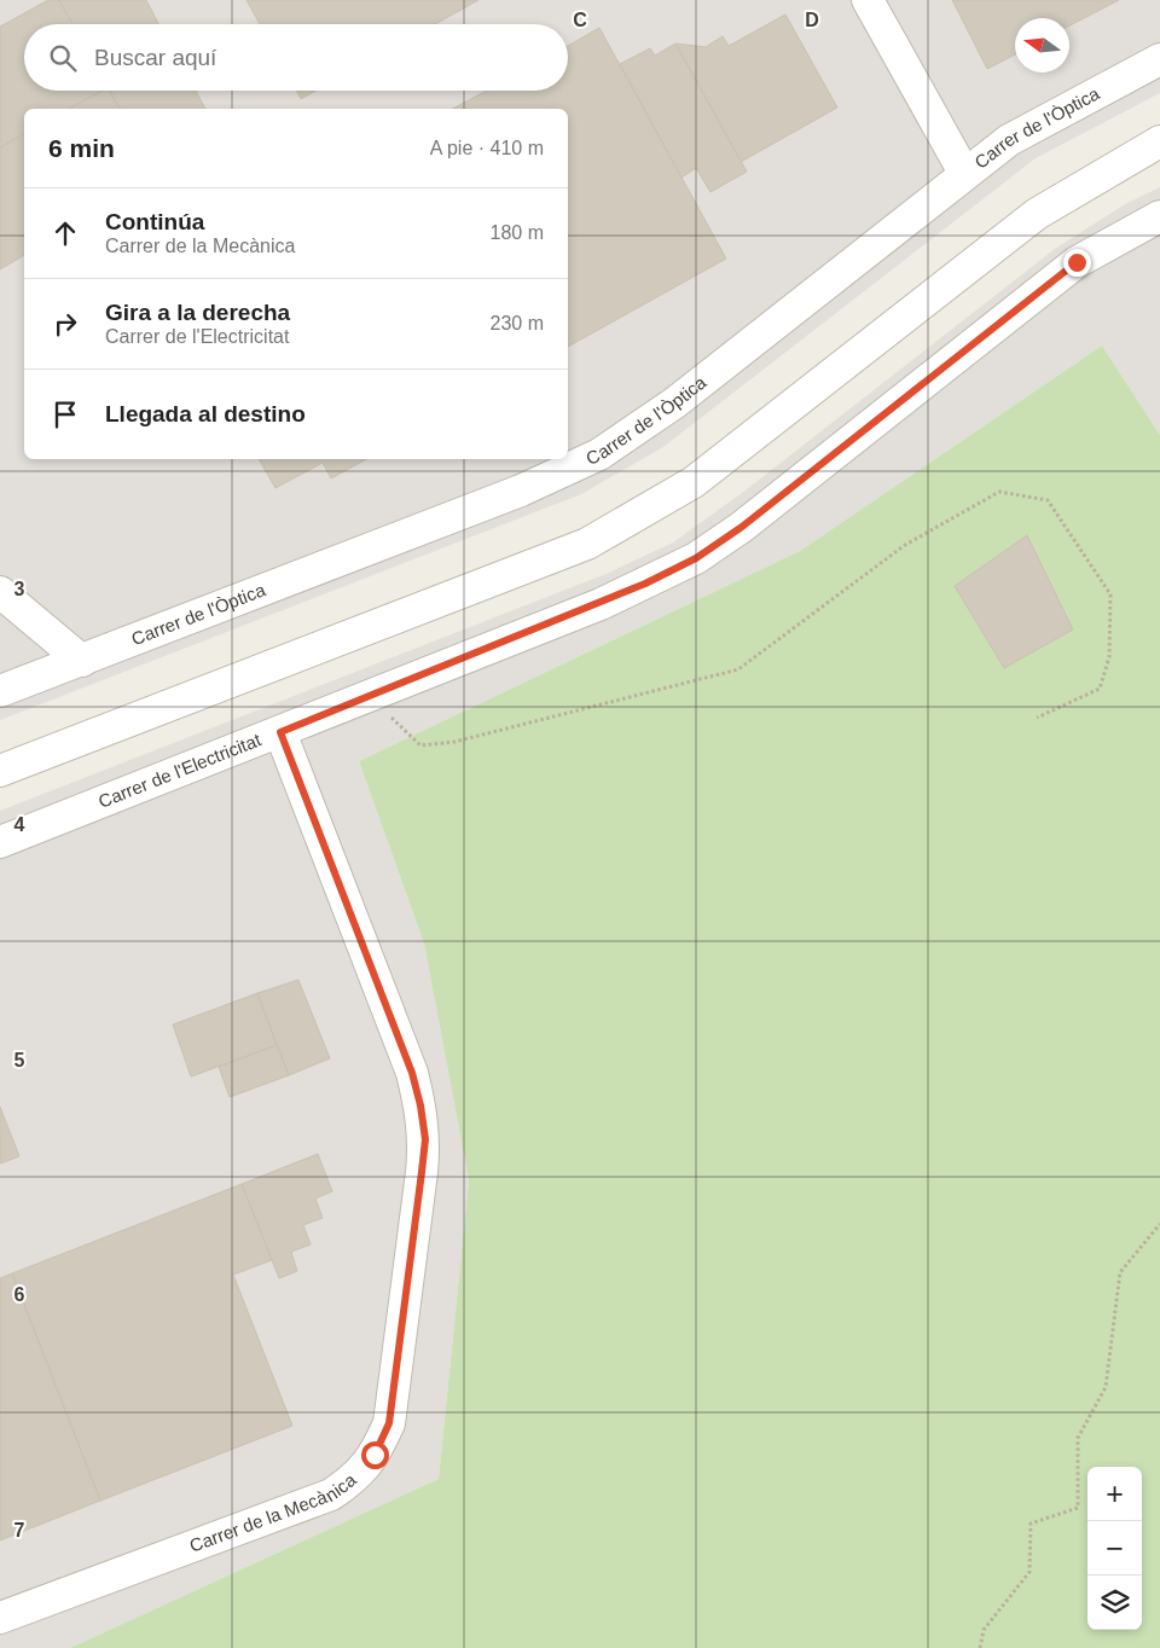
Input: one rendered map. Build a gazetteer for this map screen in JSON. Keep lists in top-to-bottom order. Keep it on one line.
{"streets":{"street":["Carrer de l'Òptica","Carrer de l'Electricitat","Carrer de la Mecànica"]},"crossings":[["Carrer de l'Electricitat","Carrer de la Mecànica"]],"north":"left","page":{"search":"Buscar aquí","heading":["6 min","A pie · 410 m"],"list":[["Continúa","Carrer de la Mecànica","180 m"],["Gira a la derecha","Carrer de l'Electricitat","230 m"],"Llegada al destino"],"map_buttons":["+","−"]},"grid":{"columns":["C","D"],"rows":["3","4","5","6","7"]}}
